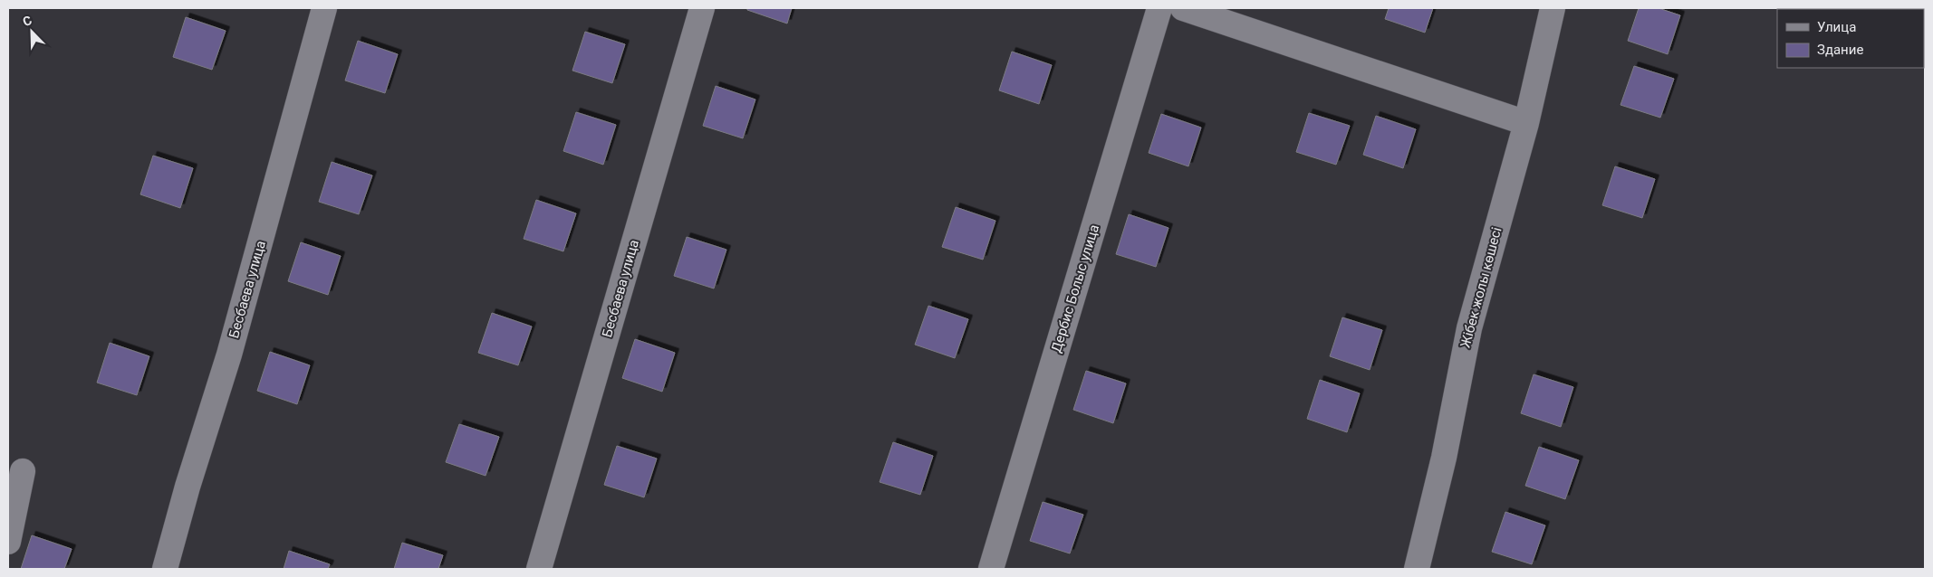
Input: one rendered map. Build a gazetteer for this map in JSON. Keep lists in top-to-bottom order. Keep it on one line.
{"streets":{"street":["Жібек жолы көшесі","Бесбаева улица","Дербис Болыс улица"]},"legend":["Улица","Здание"],"north":"top left"}
